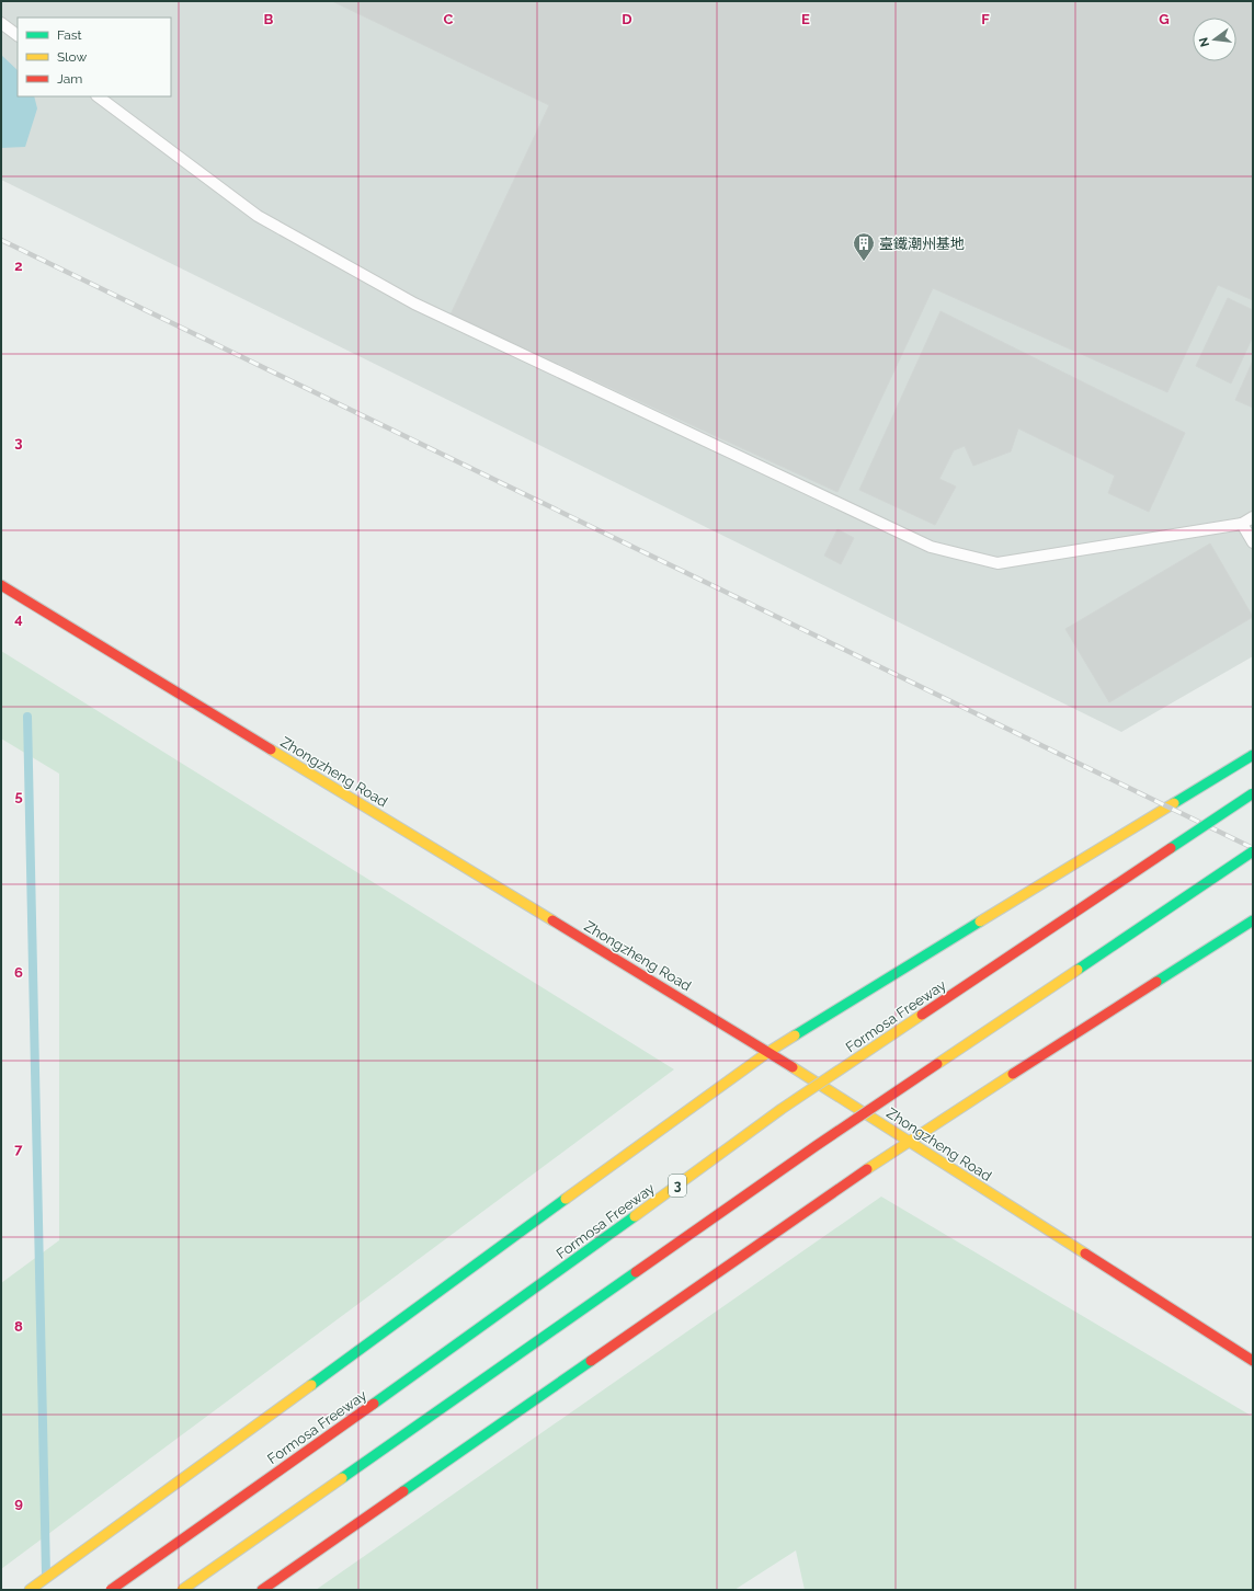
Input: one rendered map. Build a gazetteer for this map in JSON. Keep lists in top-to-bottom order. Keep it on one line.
{"streets":{"main road":["Zhongzheng Road","Formosa Freeway","3"]},"places":{"building":["臺鐵潮州基地"]},"legend":["Fast","Slow","Jam"],"north":"left","grid":{"columns":["B","C","D","E","F","G"],"rows":["2","3","4","5","6","7","8","9"]}}
